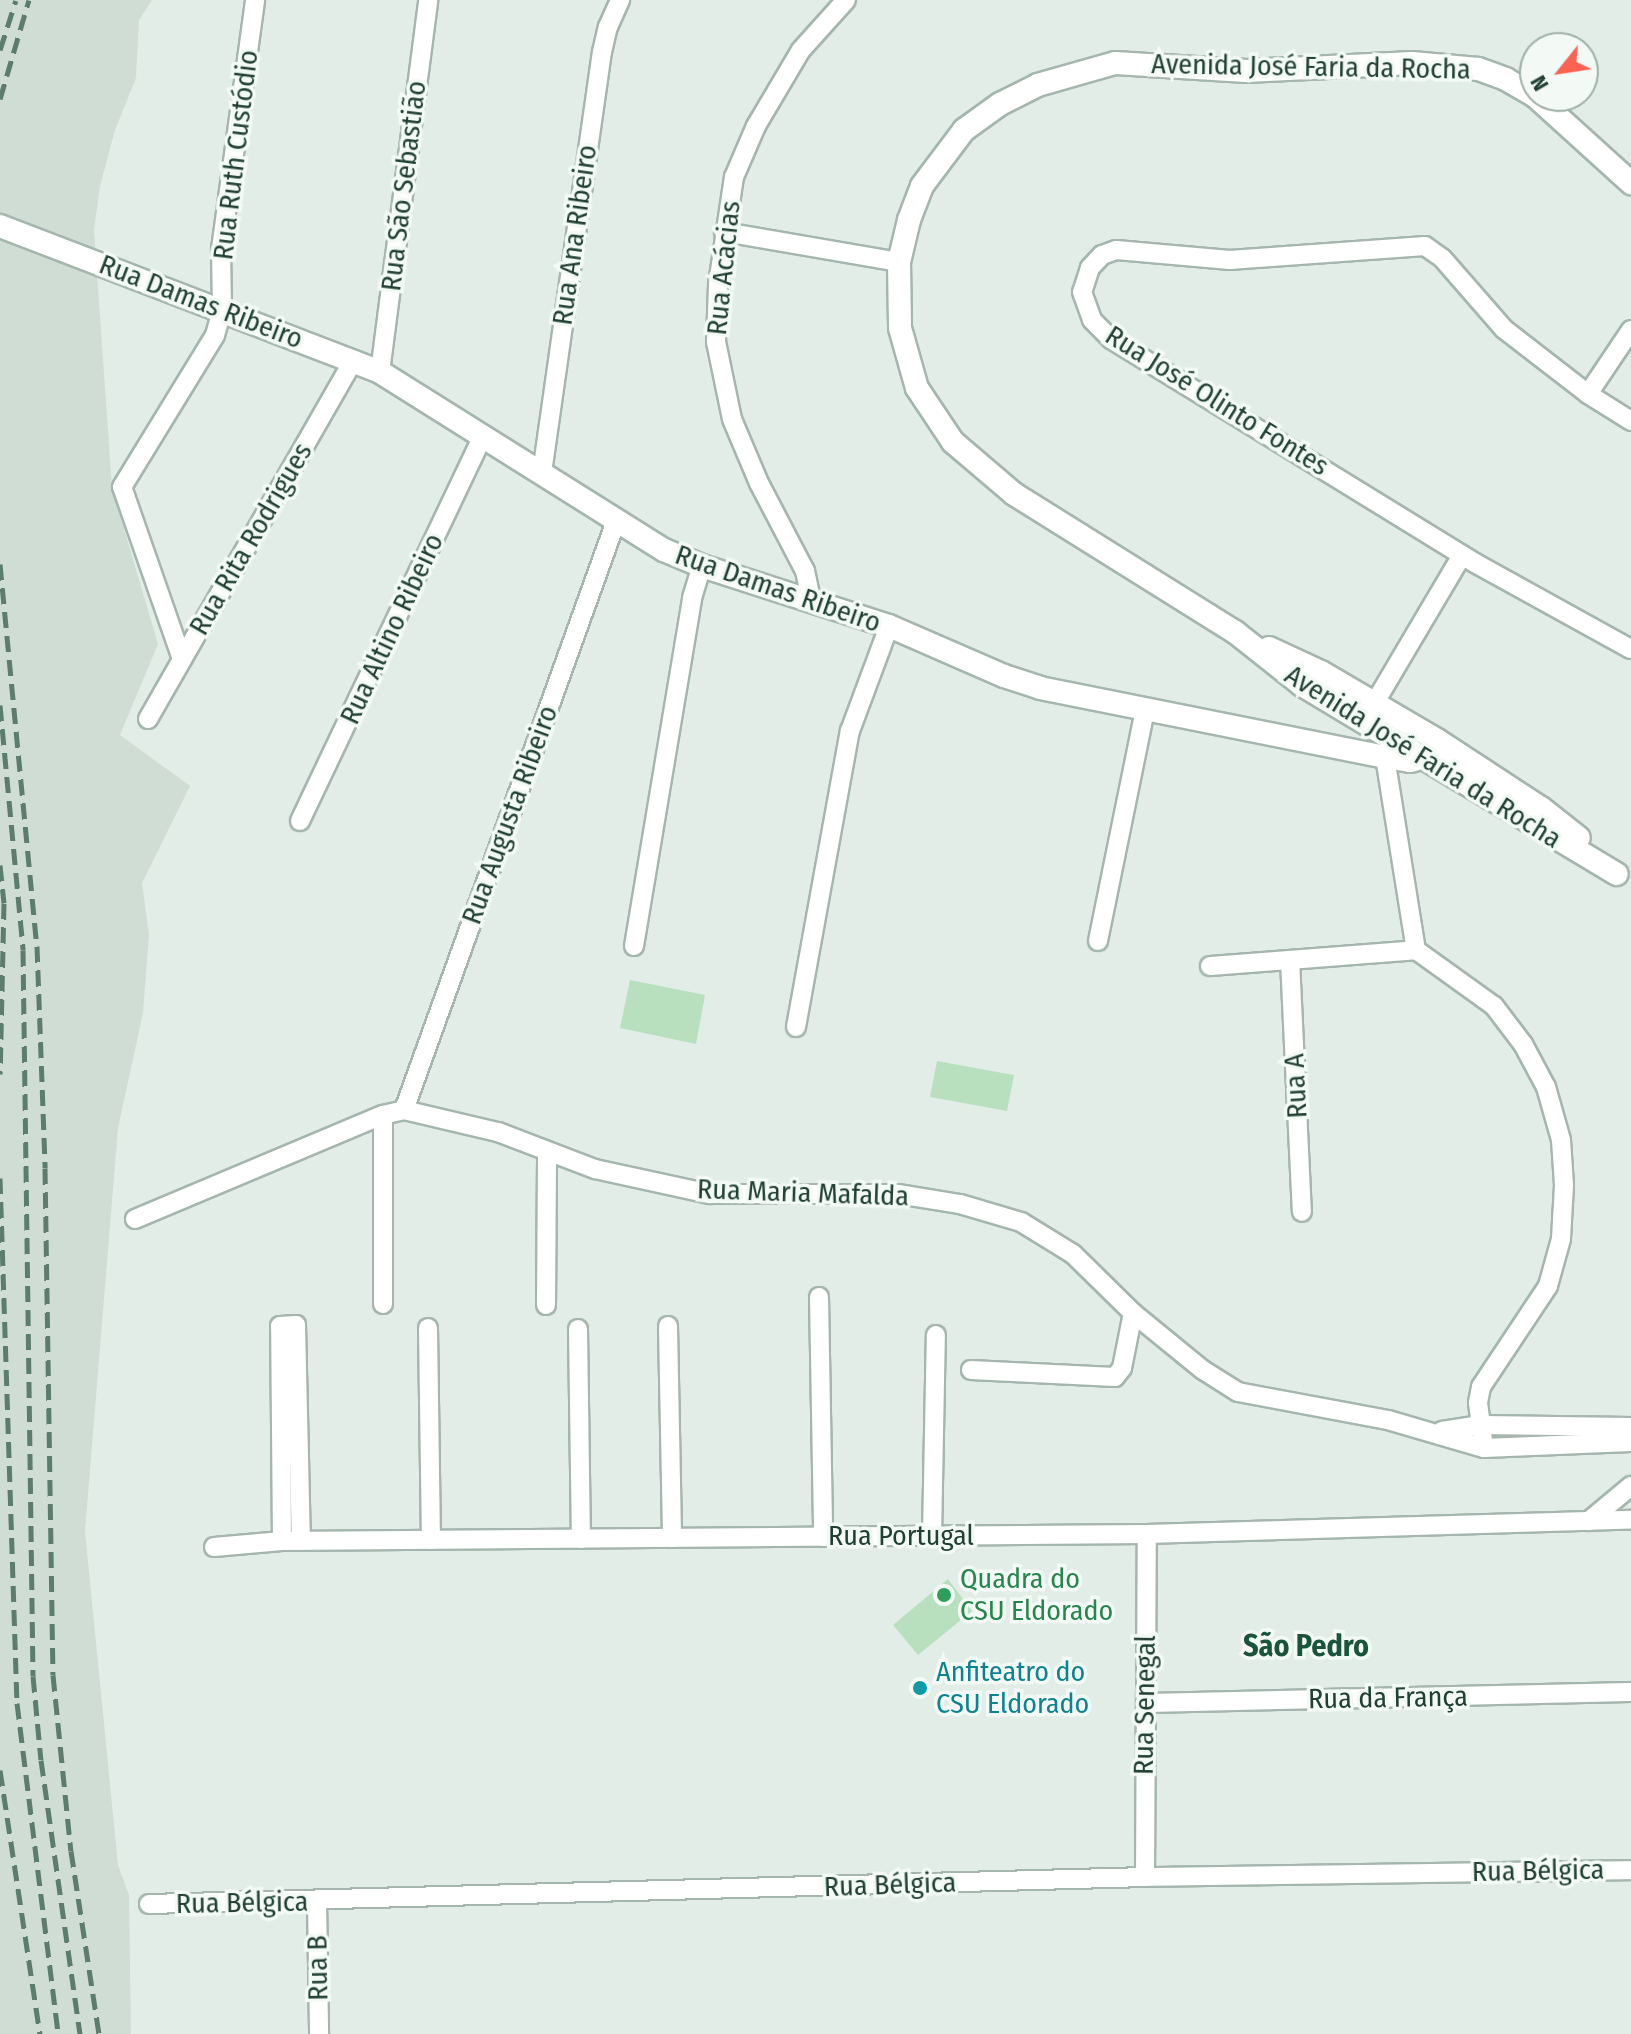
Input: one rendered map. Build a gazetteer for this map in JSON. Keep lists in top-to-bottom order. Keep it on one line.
{"streets":{"street":["Avenida José Faria da Rocha","Rua Ruth Custódio","Rua São Sebastião","Rua Ana Ribeiro","Rua Acácias","Rua Damas Ribeiro","Rua José Olinto Fontes","Rua Rita Rodrigues","Rua Altino Ribeiro","Rua Augusta Ribeiro","Rua A","Rua Maria Mafalda","Rua Portugal","Rua da França","Rua Senegal","Rua Bélgica","Rua B"]},"crossings":[["Avenida José Faria da Rocha","Rua Damas Ribeiro"],["Rua Ruth Custódio","Rua Damas Ribeiro"],["Rua São Sebastião","Rua Damas Ribeiro"],["Rua Ana Ribeiro","Rua Damas Ribeiro"],["Rua Acácias","Rua Damas Ribeiro"],["Rua Damas Ribeiro","Rua Rita Rodrigues"],["Rua Damas Ribeiro","Rua Altino Ribeiro"],["Rua Damas Ribeiro","Rua Augusta Ribeiro"],["Rua Augusta Ribeiro","Rua Maria Mafalda"],["Rua Portugal","Rua Senegal"],["Rua da França","Rua Senegal"],["Rua Senegal","Rua Bélgica"],["Rua Bélgica","Rua B"]],"districts":["São Pedro"],"places":["Quadra do CSU Eldorado","Anfiteatro do CSU Eldorado"],"north":"bottom left"}
